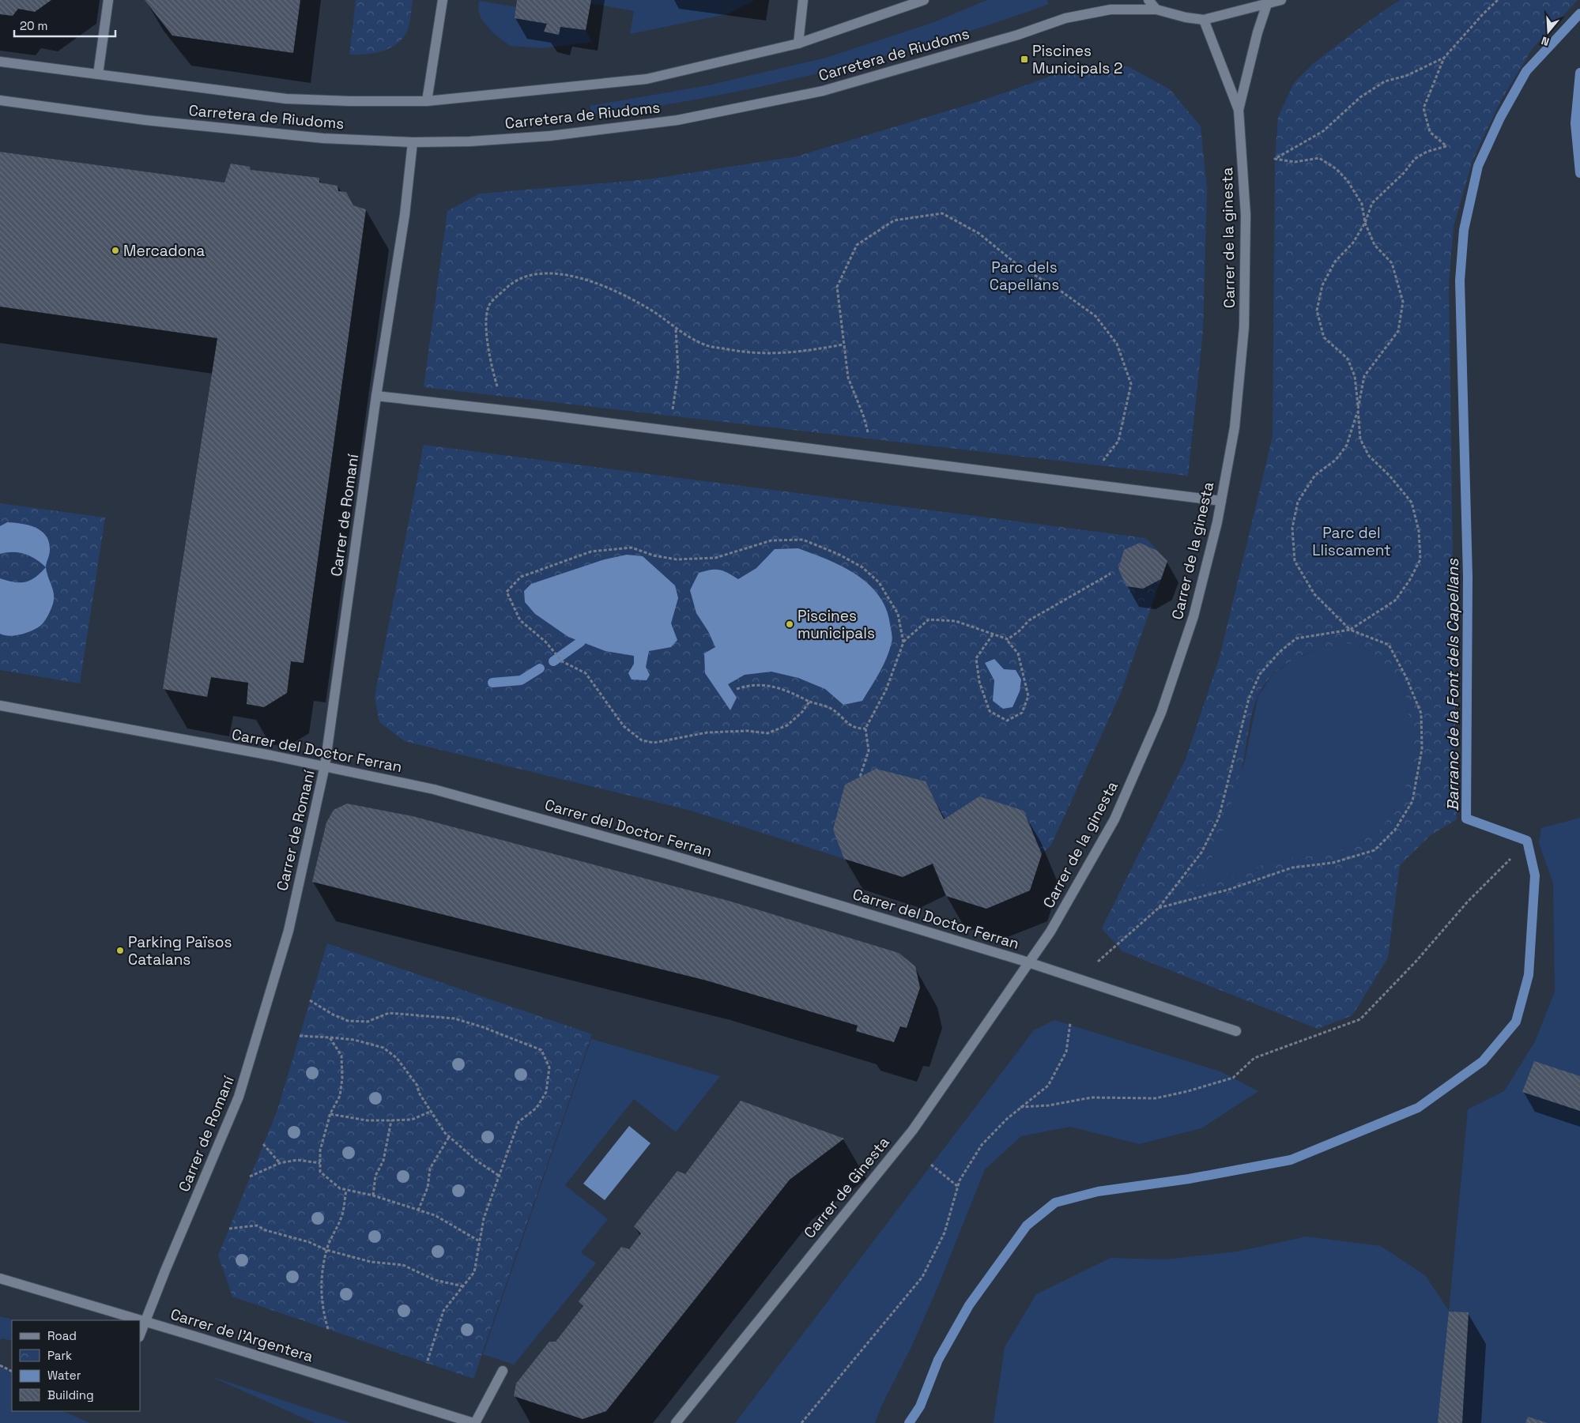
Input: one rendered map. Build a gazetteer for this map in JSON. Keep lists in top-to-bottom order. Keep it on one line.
{"streets":{"street":["Carretera de Riudoms","Carrer de la ginesta","Carrer de Romaní","Carrer del Doctor Ferran","Carrer de Ginesta","Carrer de l'Argentera"]},"crossings":[["Carretera de Riudoms","Carrer de la ginesta"],["Carretera de Riudoms","Carrer de Romaní"],["Carrer de la ginesta","Carrer del Doctor Ferran"],["Carrer de la ginesta","Carrer de Ginesta"],["Carrer de Romaní","Carrer del Doctor Ferran"],["Carrer de Romaní","Carrer de l'Argentera"],["Carrer del Doctor Ferran","Carrer de Ginesta"]],"water":["Barranc de la Font dels Capellans"],"parks":["Parc dels Capellans","Parc del Lliscament"],"places":{"transit":["Piscines Municipals 2"],"other":["Mercadona","Piscines municipals","Parking Països Catalans"]},"legend":["Road","Park","Water","Building"],"scale_bar":"20 m","north":"bottom"}
